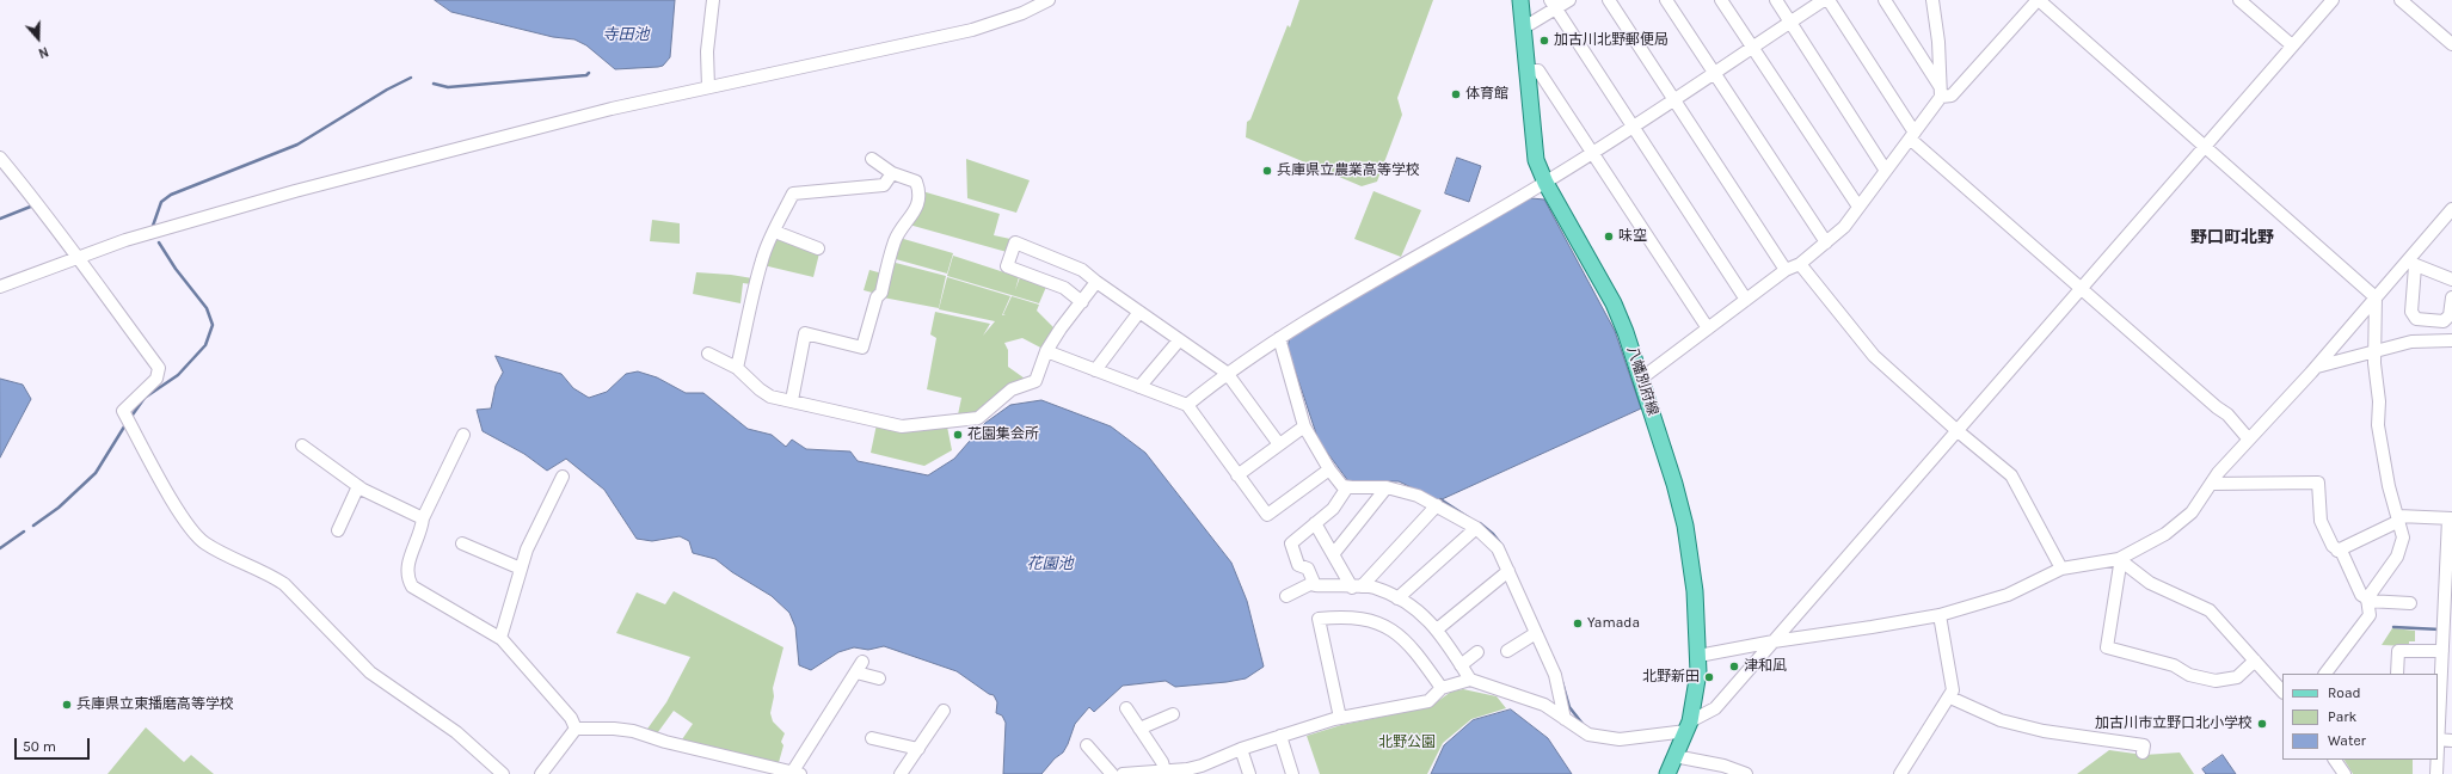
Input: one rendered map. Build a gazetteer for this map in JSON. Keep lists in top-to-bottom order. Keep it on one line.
{"streets":{"main road":["八幡別府線"]},"districts":["野口町北野"],"water":["寺田池","花園池"],"parks":["北野公園"],"places":["加古川北野郵便局","体育館","兵庫県立農業高等学校","味空","花園集会所","Yamada","津和凪","北野新田","兵庫県立東播磨高等学校","加古川市立野口北小学校"],"legend":["Road","Park","Water"],"scale_bar":"50 m","north":"bottom"}
